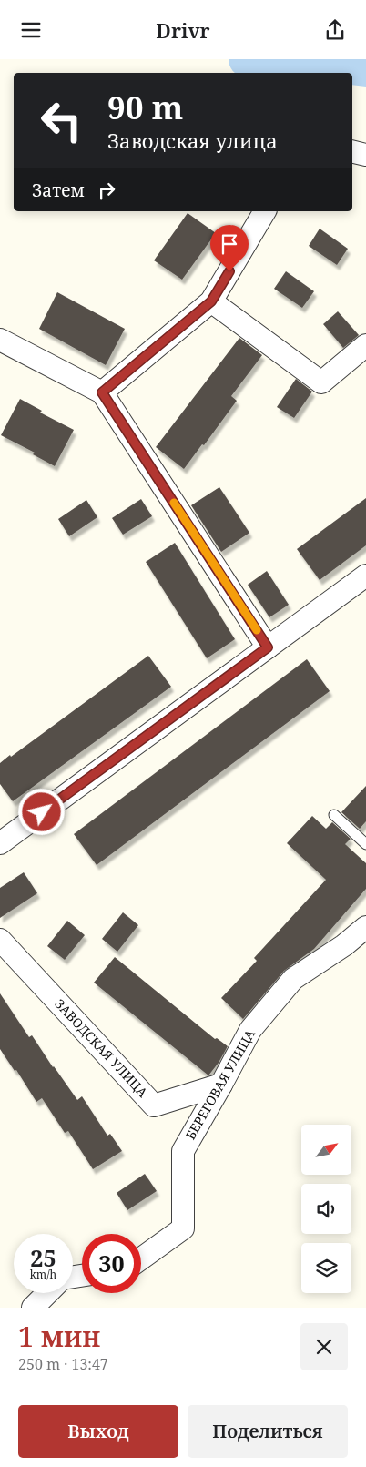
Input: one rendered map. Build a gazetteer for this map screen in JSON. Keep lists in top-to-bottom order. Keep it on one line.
{"streets":{"street":["ЗАВОДСКАЯ УЛИЦА","БЕРЕГОВАЯ УЛИЦА"]},"crossings":[["ЗАВОДСКАЯ УЛИЦА","БЕРЕГОВАЯ УЛИЦА"]],"north":"top right","page":{"header":"Drivr","turn":["90 m","Заводская улица"],"then":"Затем","speed":"25 km/h","limit":"30","heading":["1 мин","250 m · 13:47"],"buttons":["Выход","Поделиться"]}}
